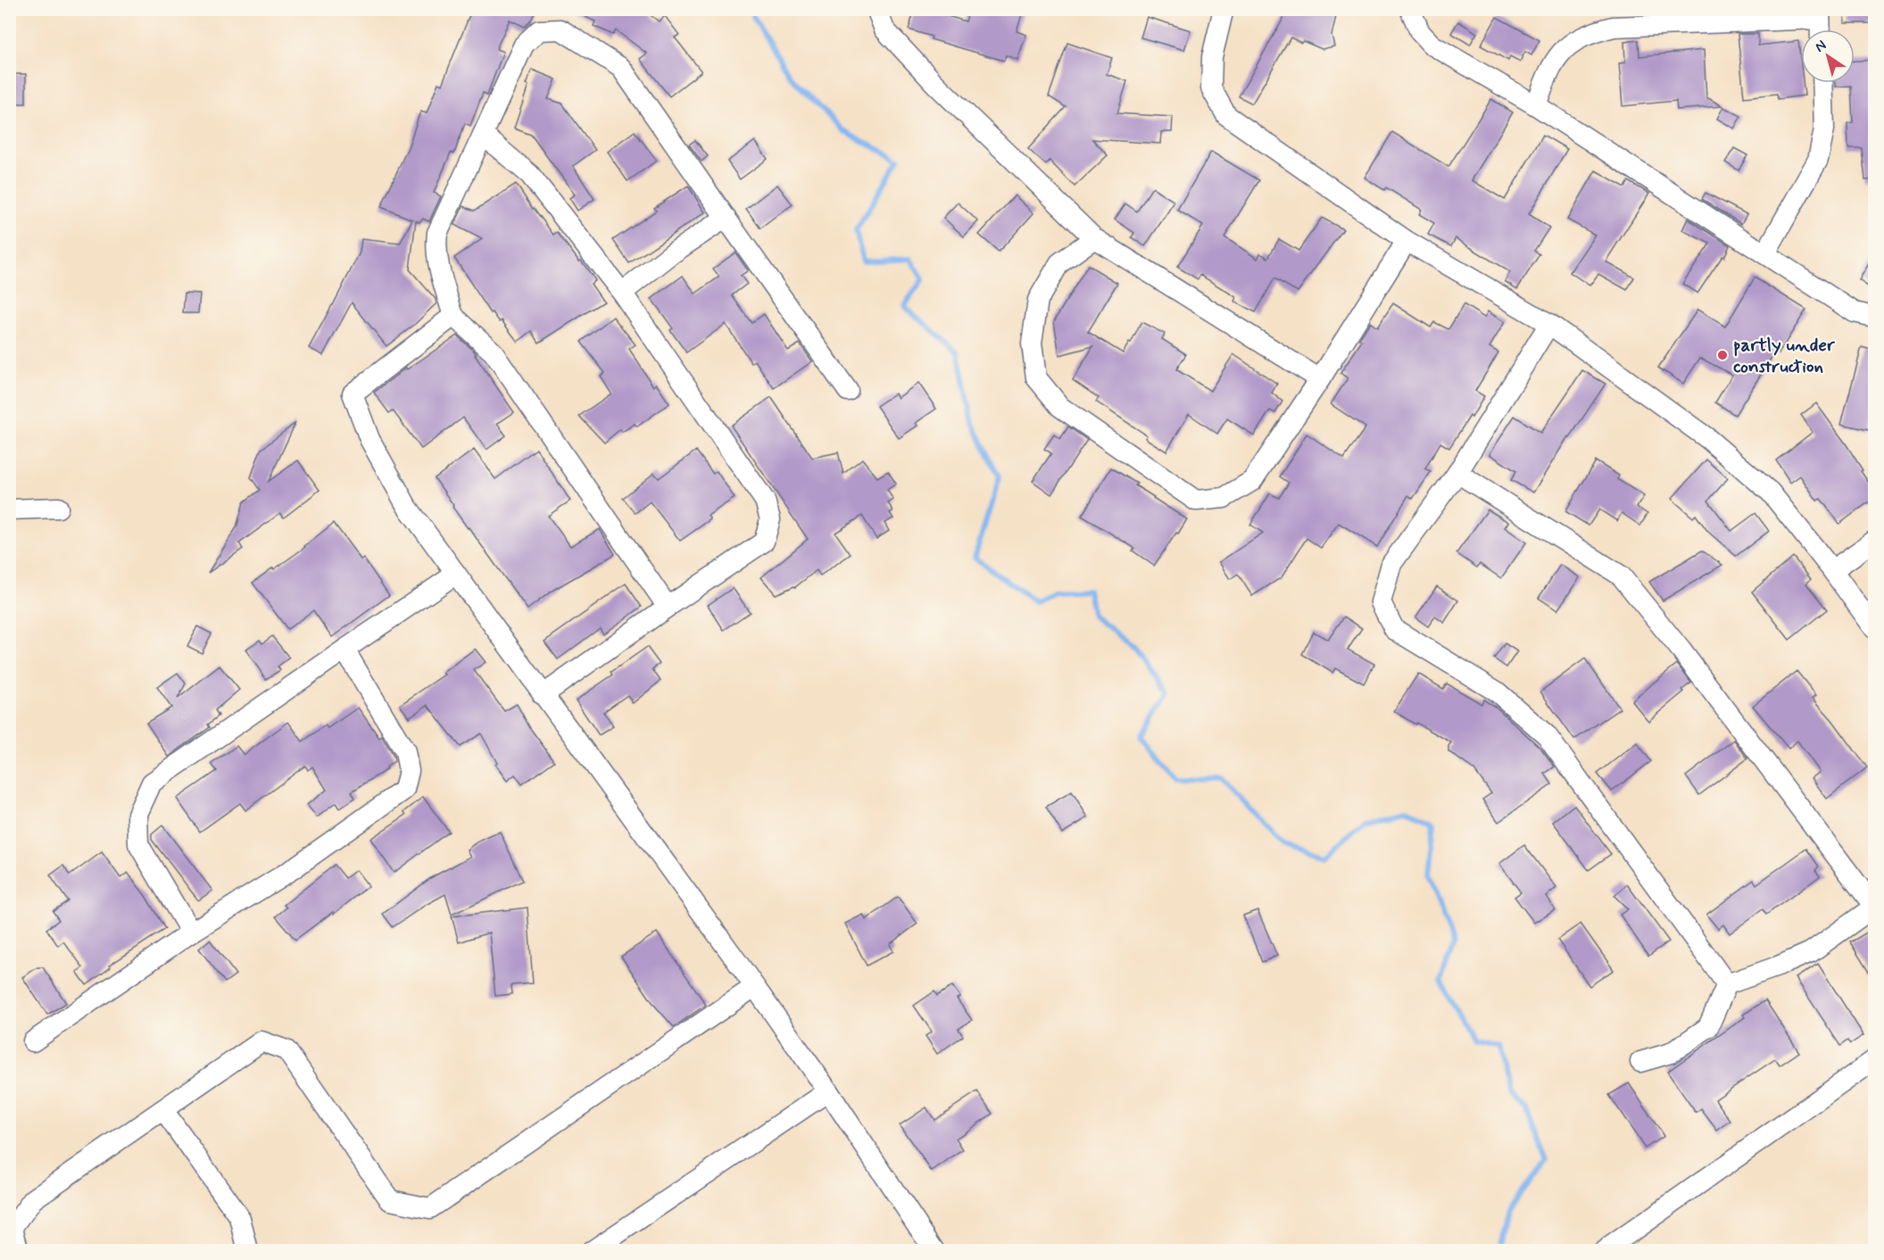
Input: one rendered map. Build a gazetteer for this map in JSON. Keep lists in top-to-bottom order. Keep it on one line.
{"places":["partly under construction"],"north":"top left"}
